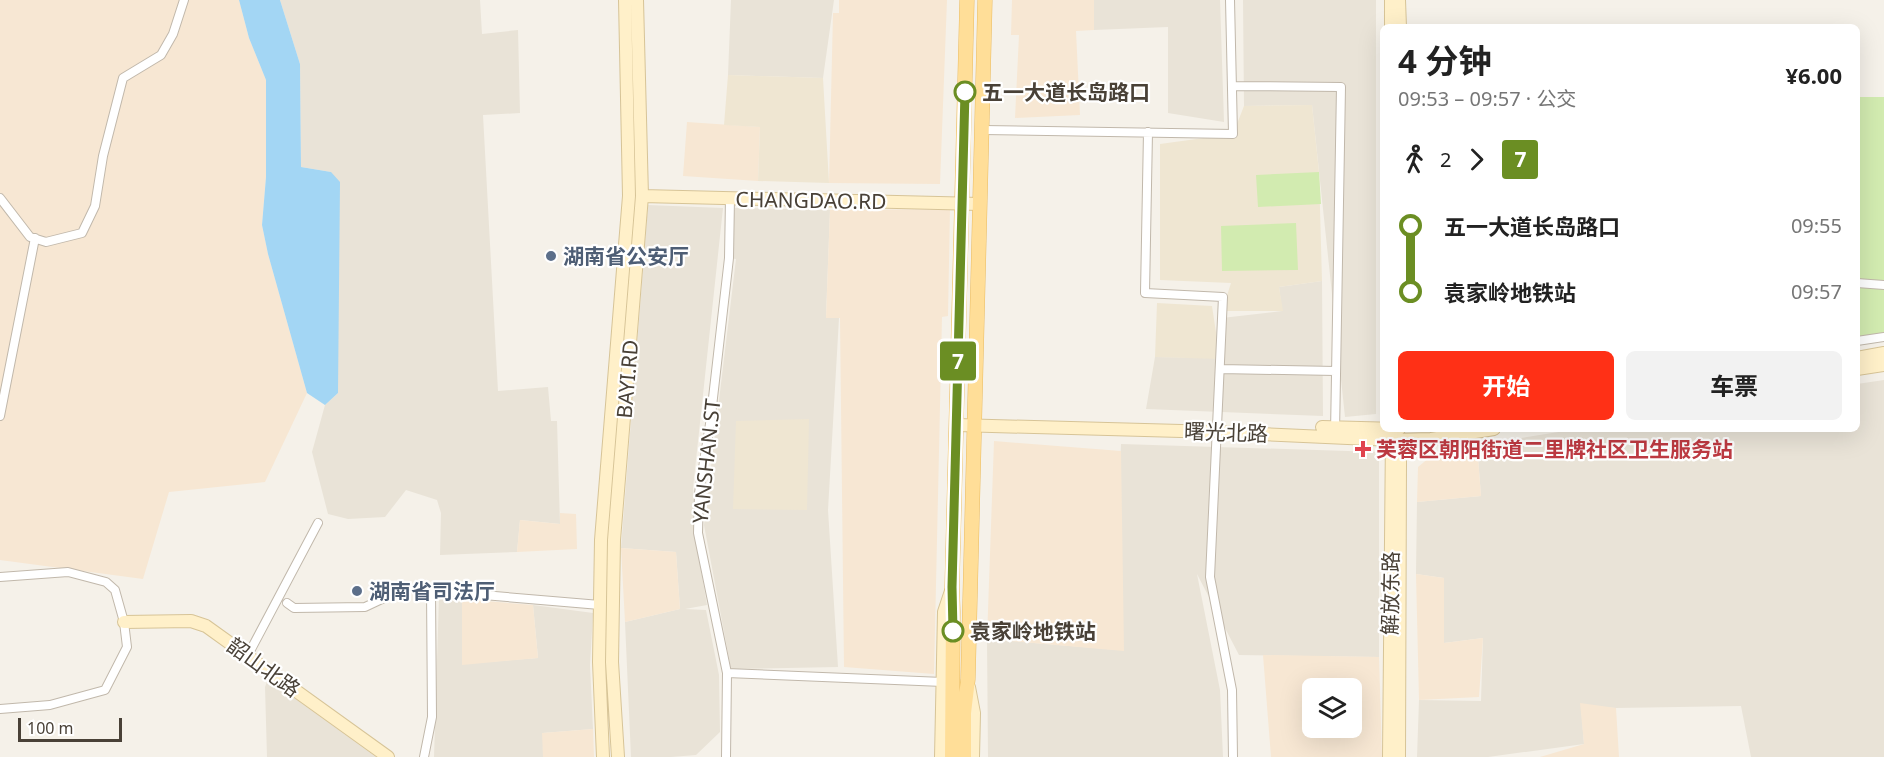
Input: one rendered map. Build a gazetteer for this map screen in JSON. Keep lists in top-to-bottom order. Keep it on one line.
{"streets":{"main road":["CHANGDAO.RD","BAYI.RD","曙光北路","解放东路","韶山北路"],"street":["YANSHAN.ST"]},"crossings":[["CHANGDAO.RD","BAYI.RD"],["CHANGDAO.RD","YANSHAN.ST"],["曙光北路","解放东路"]],"places":{"other":["五一大道长岛路口","湖南省公安厅","湖南省司法厅","袁家岭地铁站"],"health":["芙蓉区朝阳街道二里牌社区卫生服务站"]},"lines":["bus line 7"],"scale_bar":"100 m","page":{"on_map":"7","heading":["4 分钟","09:53 – 09:57 · 公交","¥6.00"],"legs":["2","7"],"list":[{"name":"五一大道长岛路口","value":"09:55"},{"name":"袁家岭地铁站","value":"09:57"}],"buttons":["开始","车票"],"scale":"100 m"}}
